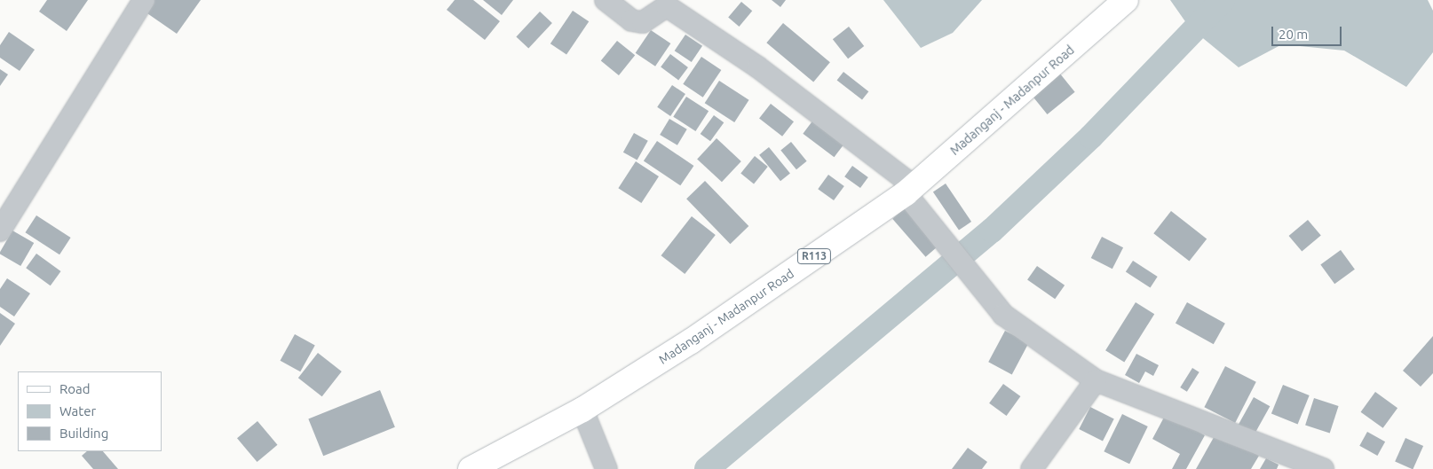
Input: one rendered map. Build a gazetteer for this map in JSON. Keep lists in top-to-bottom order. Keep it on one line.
{"streets":{"main road":["Madanganj - Madanpur Road","R113"]},"legend":["Road","Water","Building"],"scale_bar":"20 m"}
